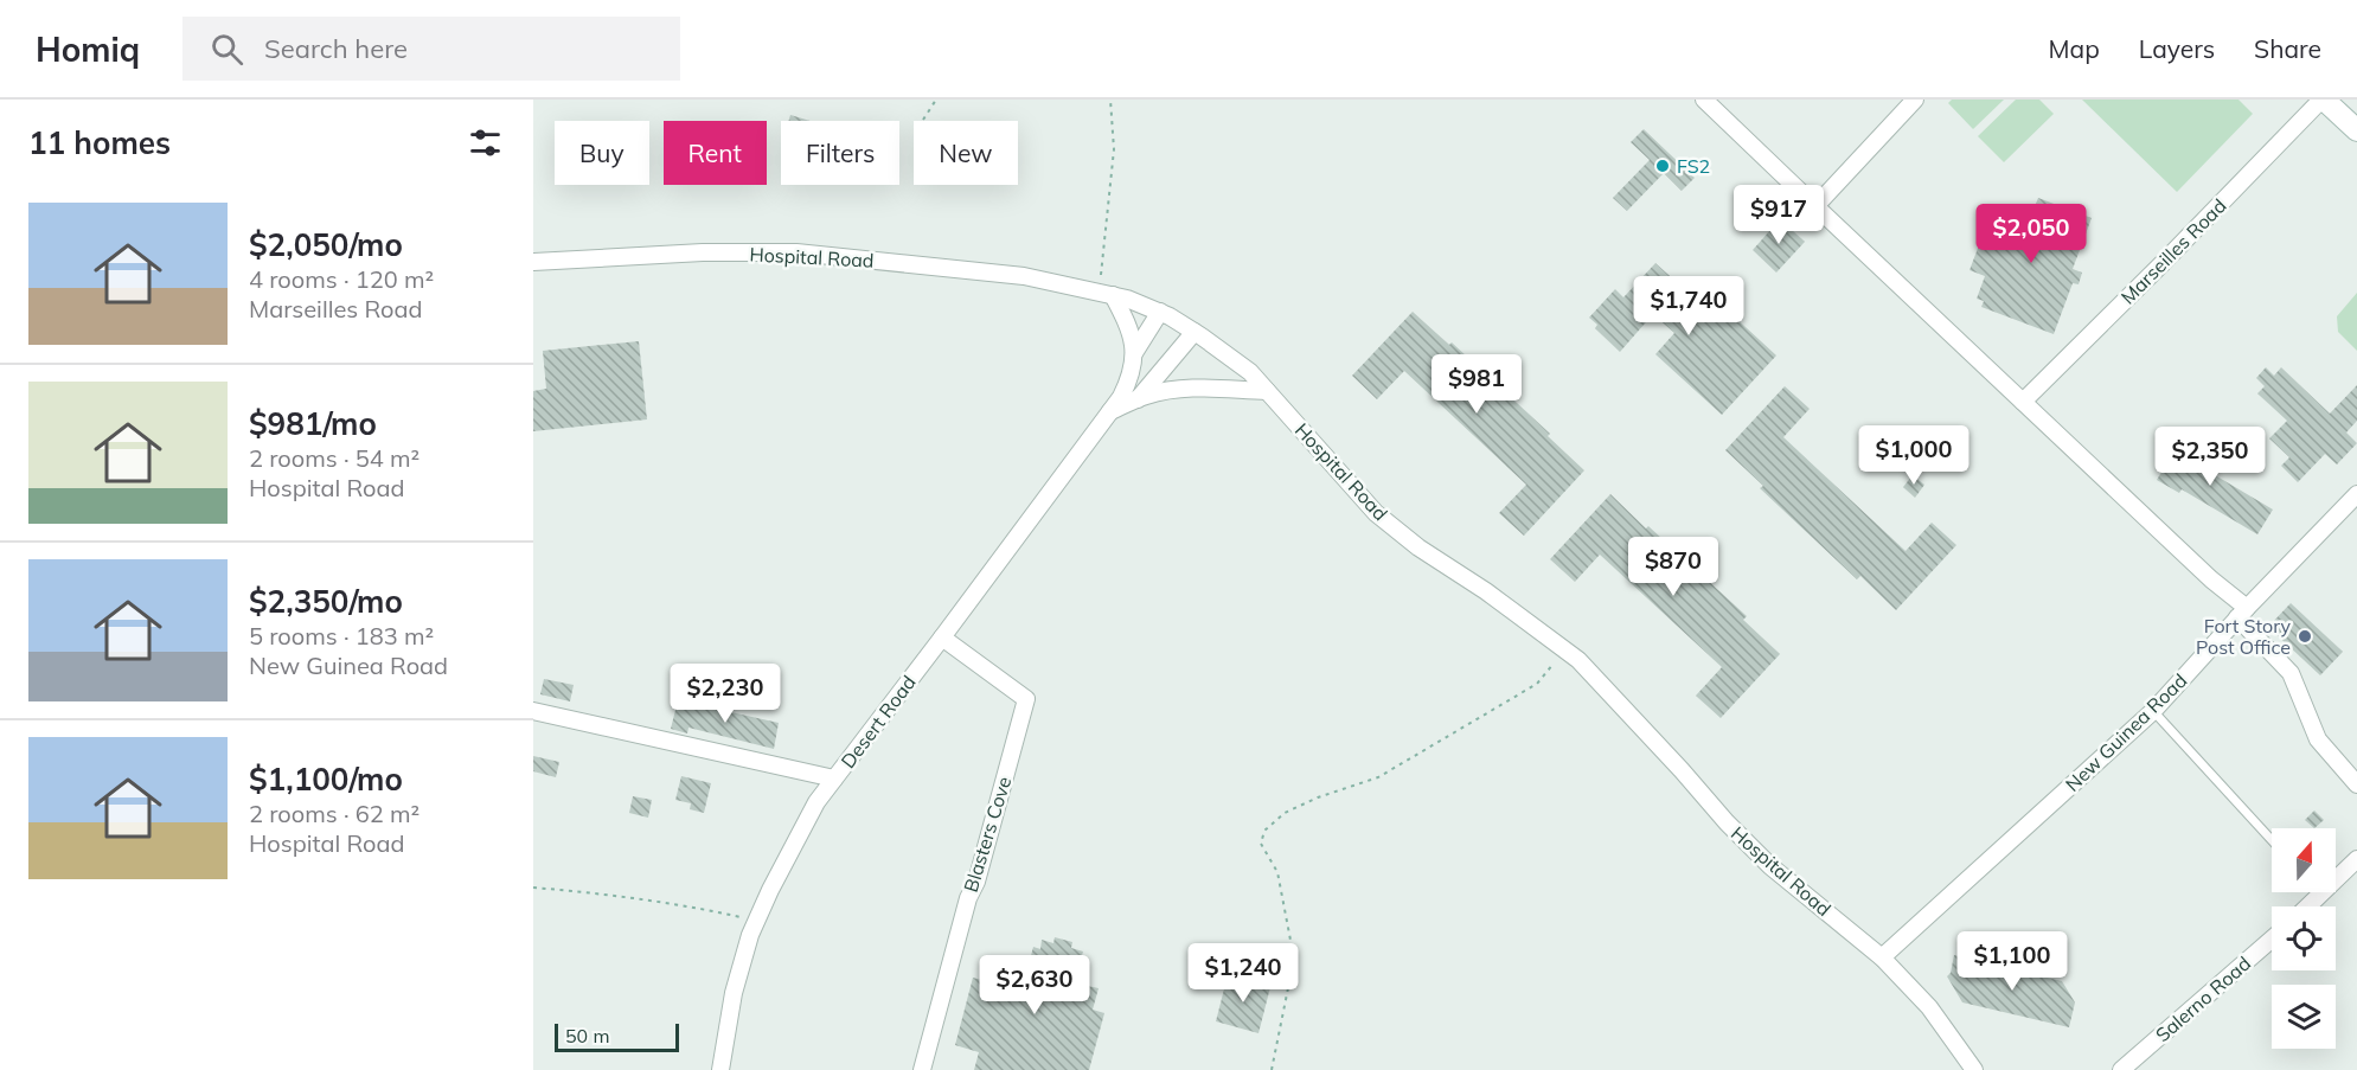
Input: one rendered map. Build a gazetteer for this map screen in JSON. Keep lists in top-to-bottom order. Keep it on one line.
{"streets":{"street":["Marseilles Road","Hospital Road","Desert Road","New Guinea Road","Blasters Cove","Salerno Road"]},"crossings":[["Hospital Road","Desert Road"],["Hospital Road","New Guinea Road"],["Desert Road","Blasters Cove"]],"places":["FS2","Fort Story Post Office"],"scale_bar":"50 m","north":"top","page":{"header":"Homiq","search":"Search here","nav":["Map","Layers","Share"],"heading":"11 homes","chip":["Buy","Rent","Filters","New"],"list":[{"name":"$2,050/mo","note":"4 rooms · 120 m² · Marseilles Road"},{"name":"$981/mo","note":"2 rooms · 54 m² · Hospital Road"},{"name":"$2,350/mo","note":"5 rooms · 183 m² · New Guinea Road"},{"name":"$1,100/mo","note":"2 rooms · 62 m² · Hospital Road"}],"price":["$917","$2,050","$1,740","$981","$1,000","$2,350","$870","$2,230","$1,100","$1,240","$2,630"],"scale":"50 m"}}
